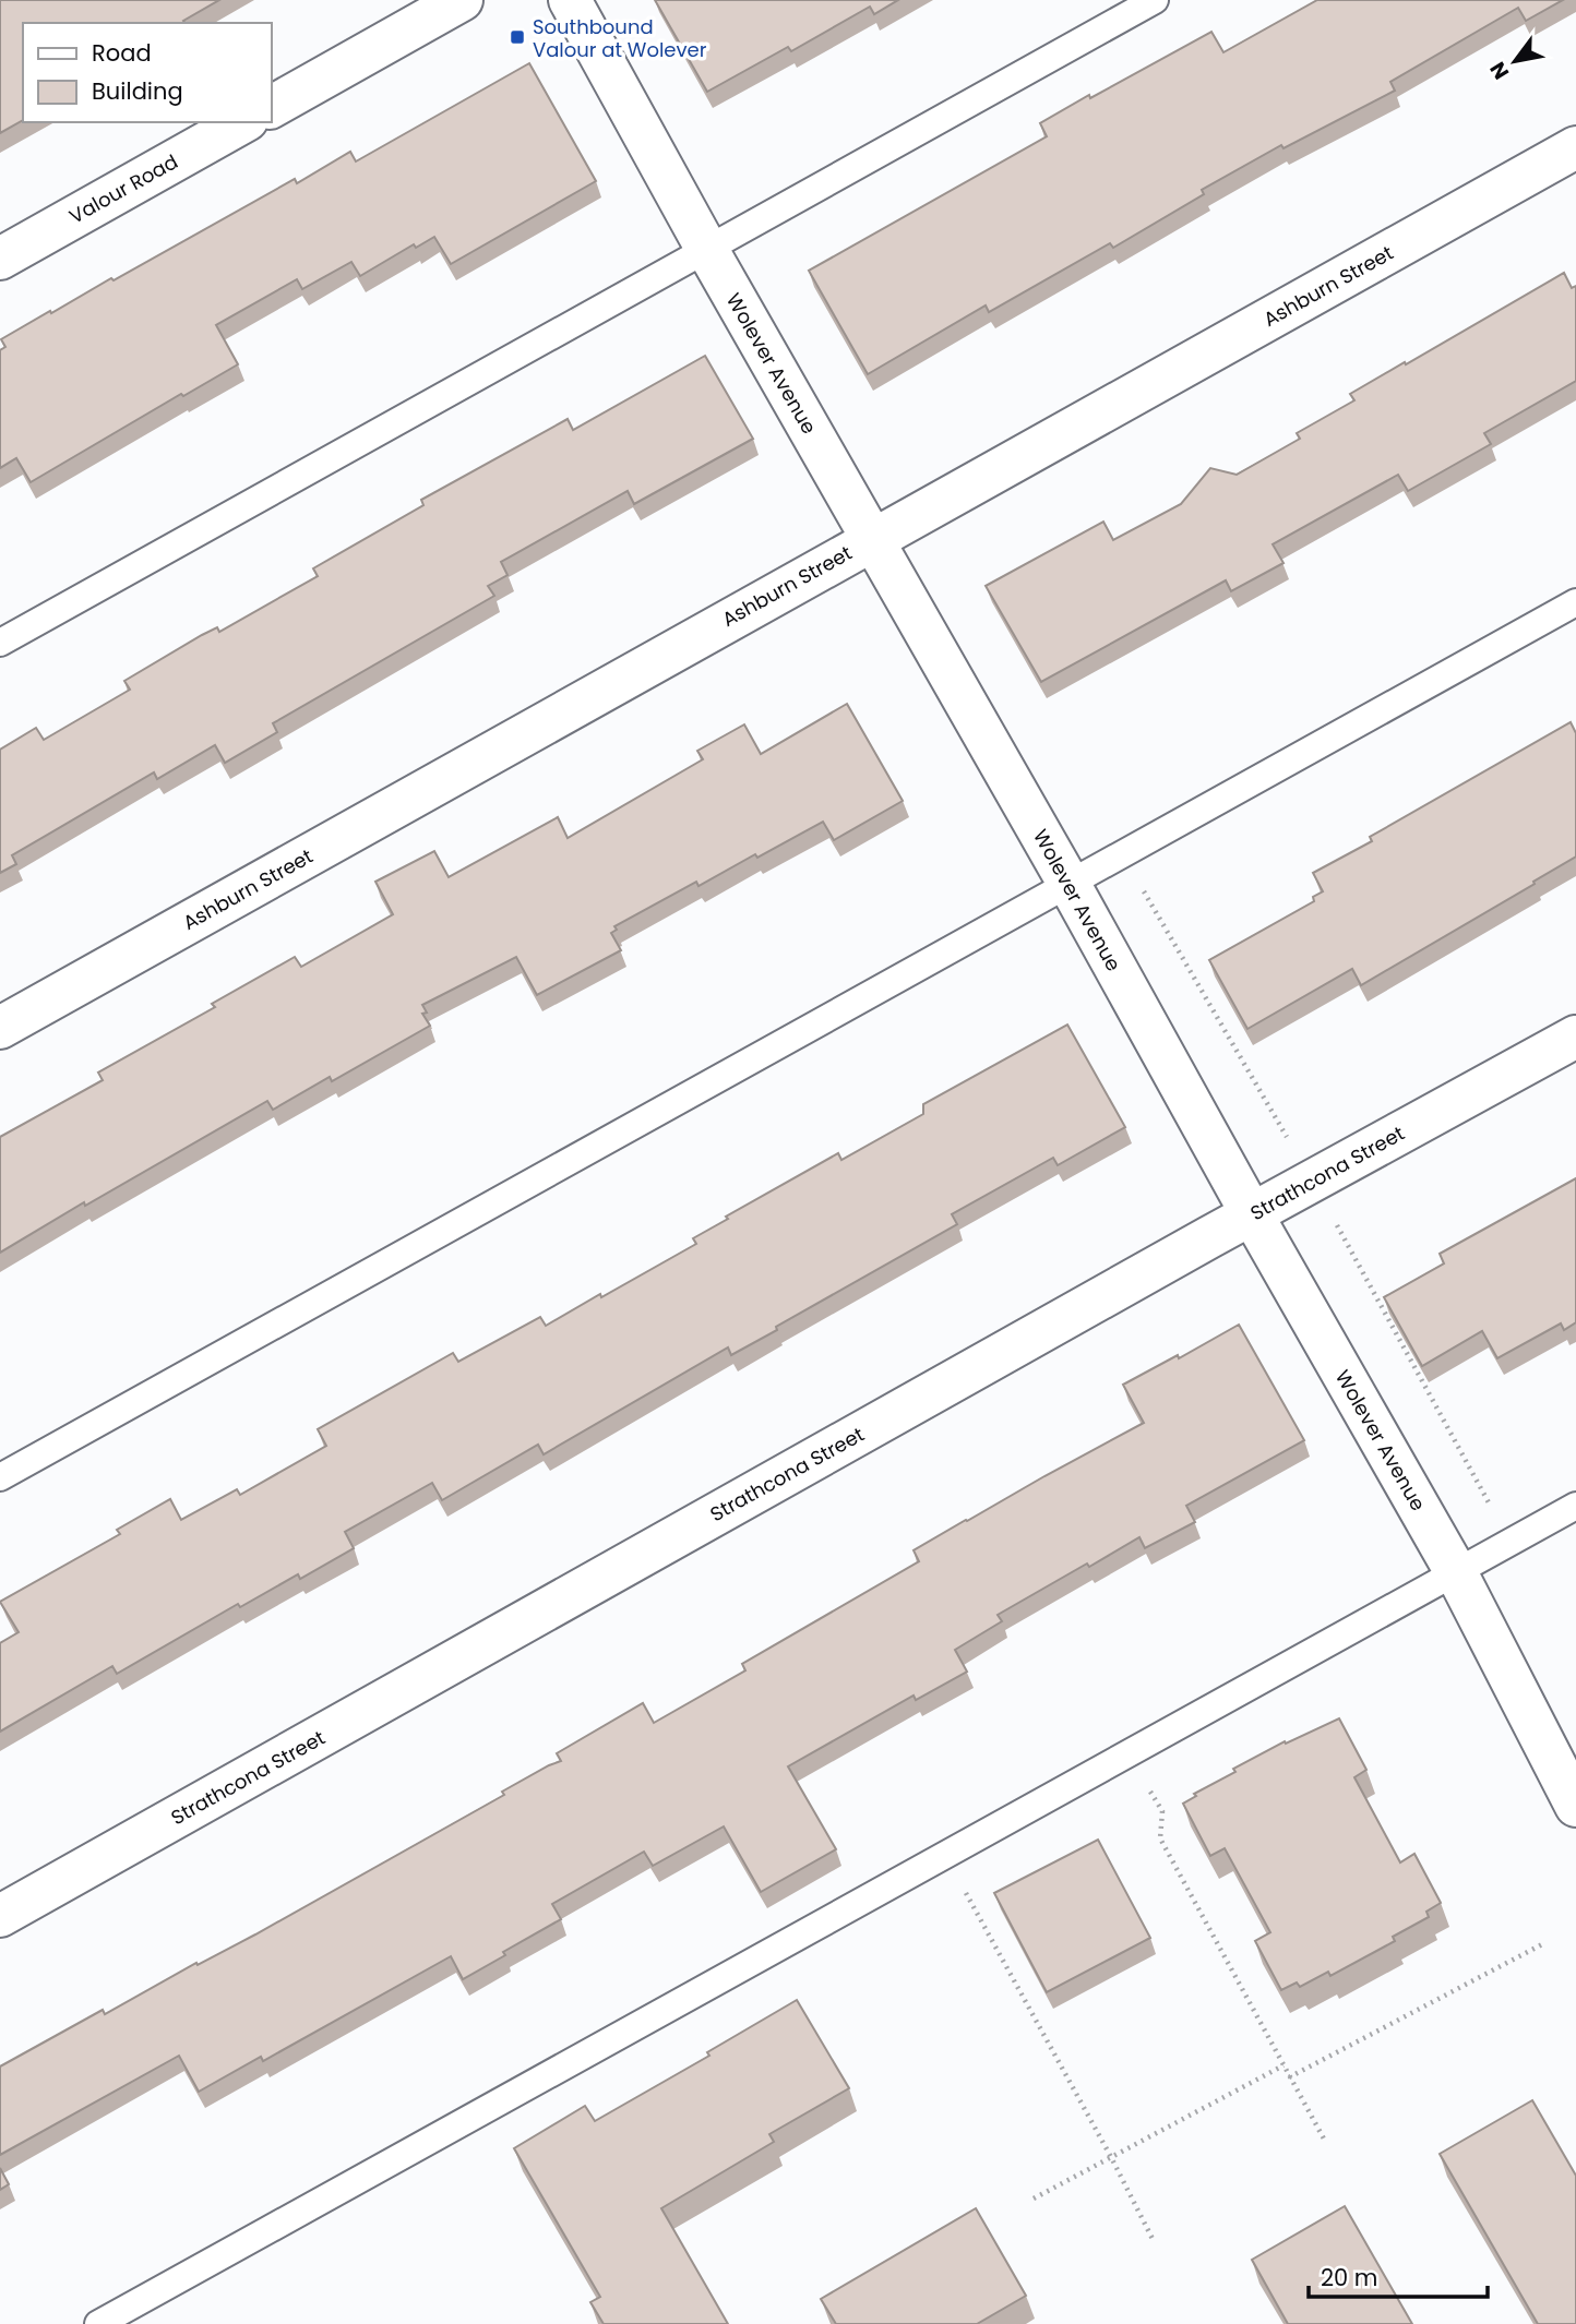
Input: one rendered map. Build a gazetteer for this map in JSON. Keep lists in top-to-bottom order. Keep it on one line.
{"streets":{"street":["Valour Road","Ashburn Street","Wolever Avenue","Strathcona Street"]},"crossings":[["Ashburn Street","Wolever Avenue"],["Wolever Avenue","Strathcona Street"]],"places":{"transit":["Southbound Valour at Wolever"]},"legend":["Road","Building"],"scale_bar":"20 m","north":"bottom left"}
